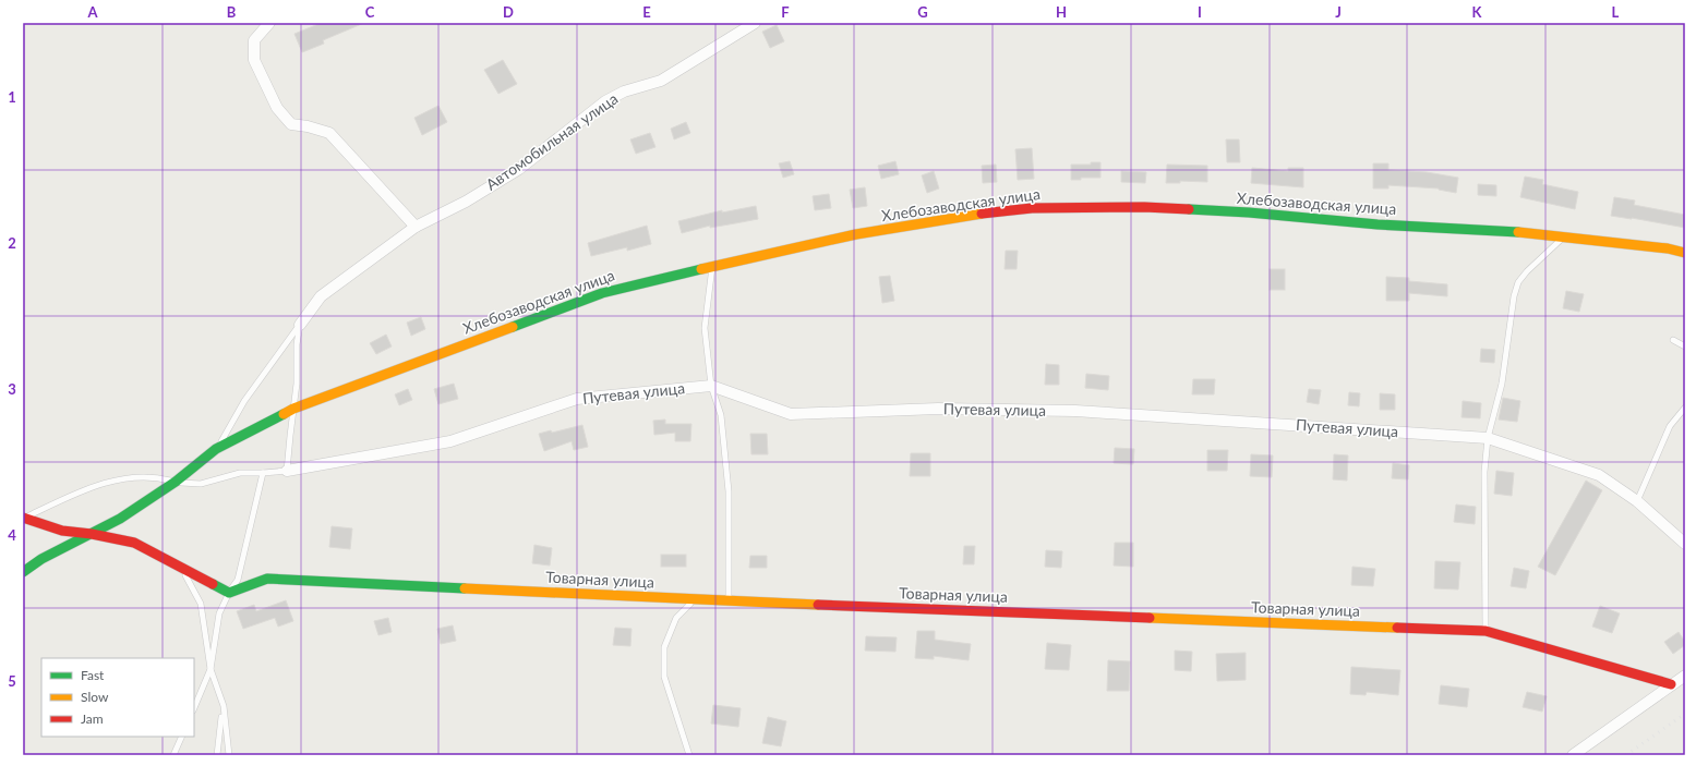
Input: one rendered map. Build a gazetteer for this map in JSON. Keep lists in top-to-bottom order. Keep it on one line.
{"streets":{"street":["Автомобильная улица","Хлебозаводская улица","Путевая улица","Товарная улица"]},"legend":["Fast","Slow","Jam"],"grid":{"columns":["A","B","C","D","E","F","G","H","I","J","K","L"],"rows":["1","2","3","4","5"]}}
